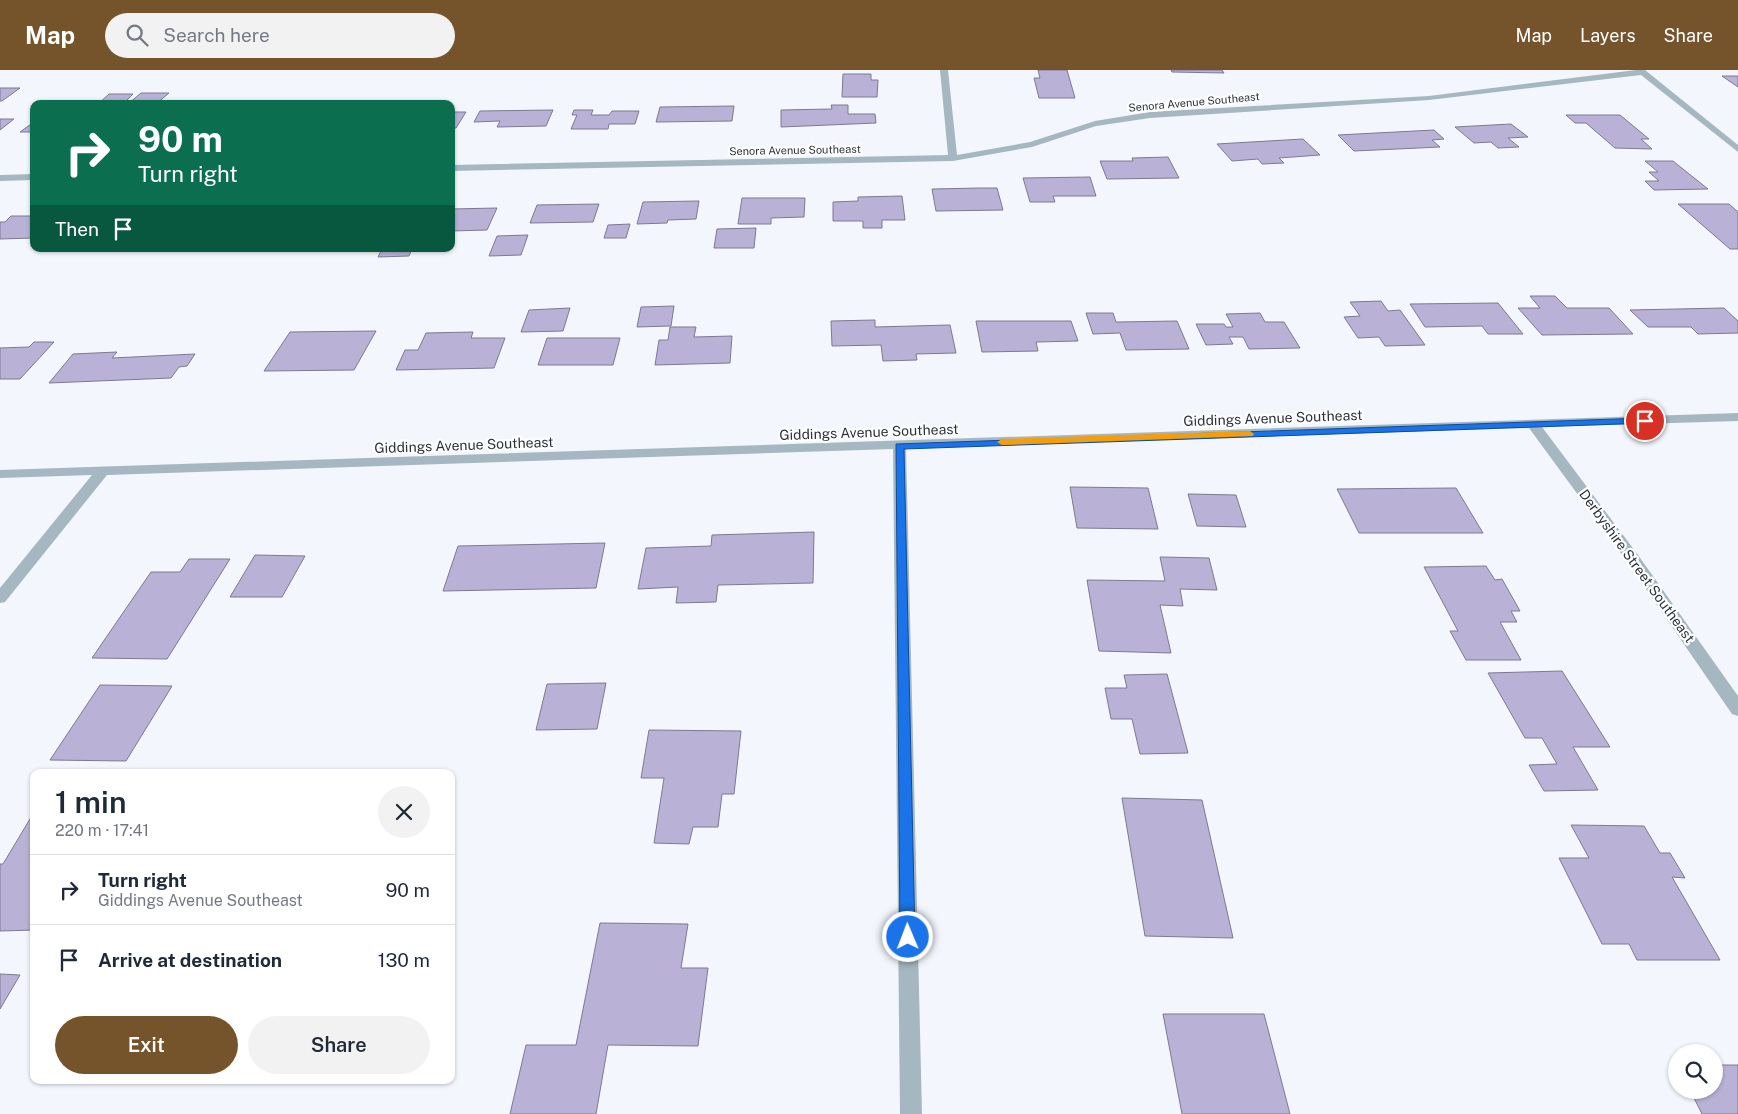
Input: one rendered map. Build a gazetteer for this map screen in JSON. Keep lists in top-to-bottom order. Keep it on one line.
{"streets":{"street":["Senora Avenue Southeast","Giddings Avenue Southeast","Derbyshire Street Southeast"]},"crossings":[["Giddings Avenue Southeast","Derbyshire Street Southeast"]],"page":{"header":"Map","search":"Search here","nav":["Map","Layers","Share"],"turn":["90 m","Turn right"],"then":"Then","heading":["1 min","220 m · 17:41"],"list":[{"name":"Turn right","note":"Giddings Avenue Southeast","value":"90 m"},{"name":"Arrive at destination","value":"130 m"}],"buttons":["Exit","Share"]}}
